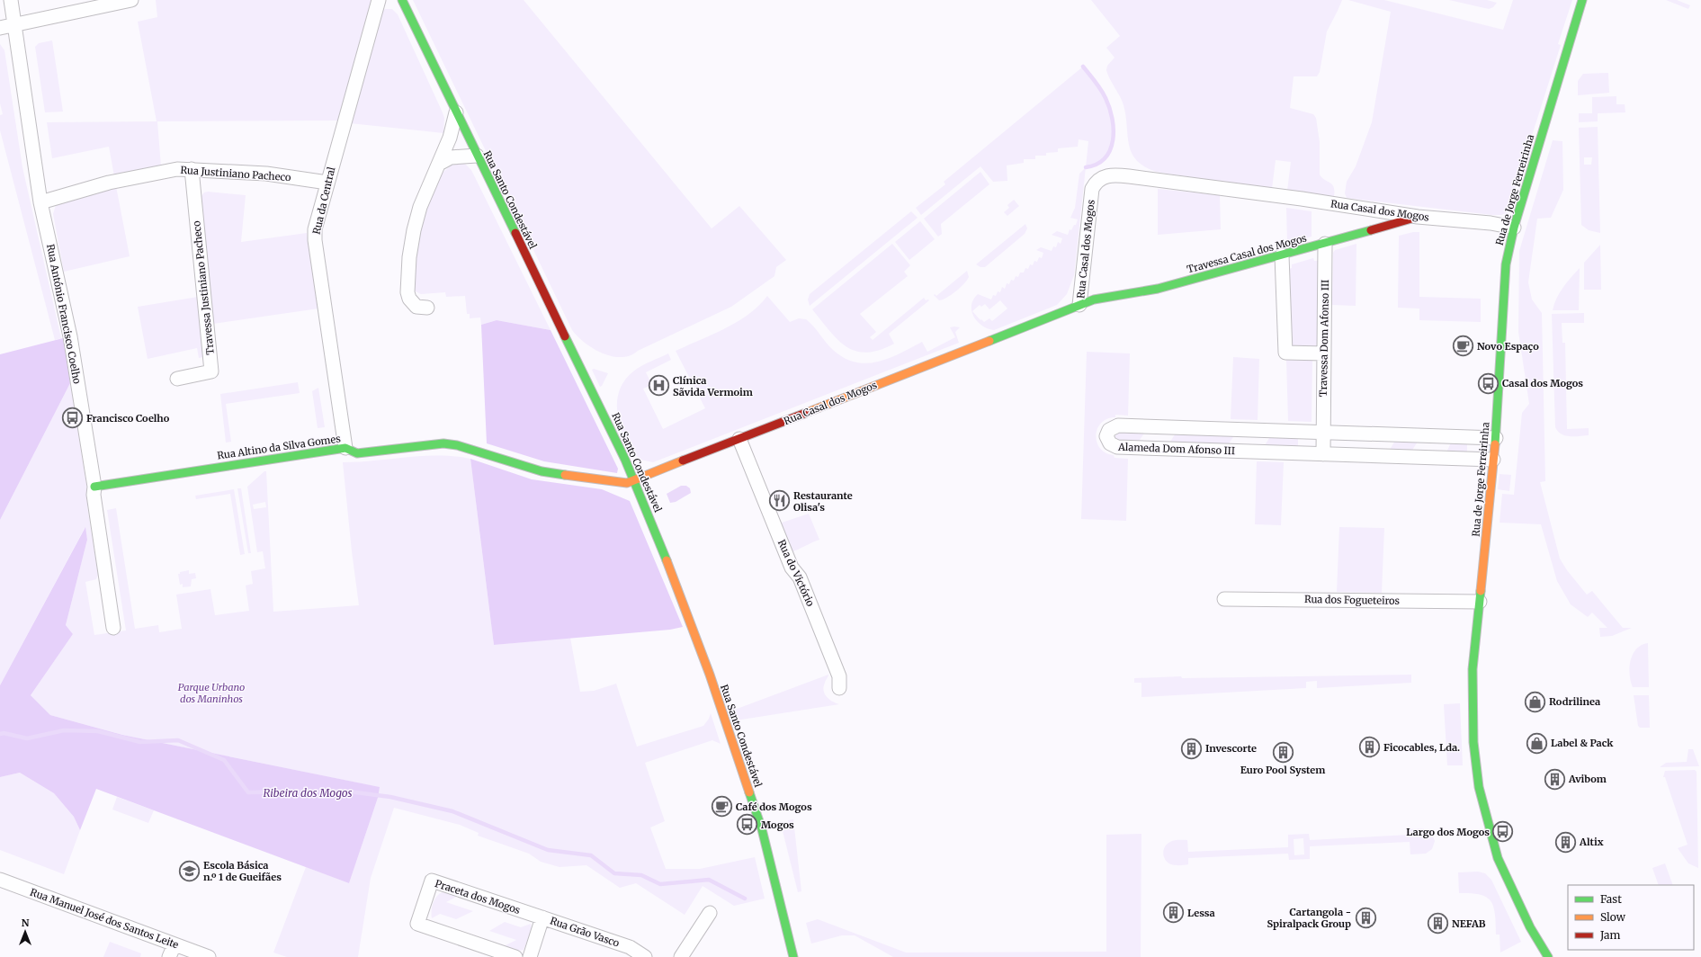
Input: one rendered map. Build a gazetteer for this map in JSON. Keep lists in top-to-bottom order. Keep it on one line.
{"streets":{"street":["Rua Justiniano Pacheco","Rua de Jorge Ferreirinha","Rua Santo Condestável","Rua da Central","Rua Casal dos Mogos","Travessa Casal dos Mogos","Travessa Justiniano Pacheco","Rua António Francisco Coelho","Travessa Dom Afonso III","Rua Altino da Silva Gomes","Alameda Dom Afonso III","Rua do Victório","Rua dos Fogueteiros","Praceta dos Mogos","Rua Manuel José dos Santos Leite","Rua Grão Vasco"]},"crossings":[["Rua Justiniano Pacheco","Rua da Central"],["Rua Justiniano Pacheco","Travessa Justiniano Pacheco"],["Rua Justiniano Pacheco","Rua António Francisco Coelho"],["Rua de Jorge Ferreirinha","Rua Casal dos Mogos"],["Rua de Jorge Ferreirinha","Alameda Dom Afonso III"],["Rua de Jorge Ferreirinha","Rua dos Fogueteiros"],["Rua Santo Condestável","Rua Casal dos Mogos"],["Rua Santo Condestável","Rua Altino da Silva Gomes"],["Rua da Central","Rua Altino da Silva Gomes"],["Rua Casal dos Mogos","Travessa Casal dos Mogos"],["Rua Casal dos Mogos","Rua Altino da Silva Gomes"],["Rua Casal dos Mogos","Rua do Victório"],["Travessa Casal dos Mogos","Travessa Dom Afonso III"],["Rua António Francisco Coelho","Rua Altino da Silva Gomes"],["Travessa Dom Afonso III","Alameda Dom Afonso III"],["Praceta dos Mogos","Rua Grão Vasco"]],"water":["Ribeira dos Mogos"],"parks":["Parque Urbano dos Maninhos"],"places":{"cafe":["Novo Espaço","Café dos Mogos"],"bus stop":["Casal dos Mogos","Francisco Coelho","Mogos","Largo dos Mogos"],"hospital":["Clínica Sãvida Vermoim"],"restaurant":["Restaurante Olisa's"],"shop":["Rodrilinea","Label & Pack"],"building":["Ficocables, Lda.","Invescorte","Euro Pool System","Avibom","Altix","Lessa","Cartangola - Spiralpack Group","NEFAB"],"school or university":["Escola Básica n.º 1 de Gueifães"]},"legend":["Fast","Slow","Jam"],"north":"top"}
